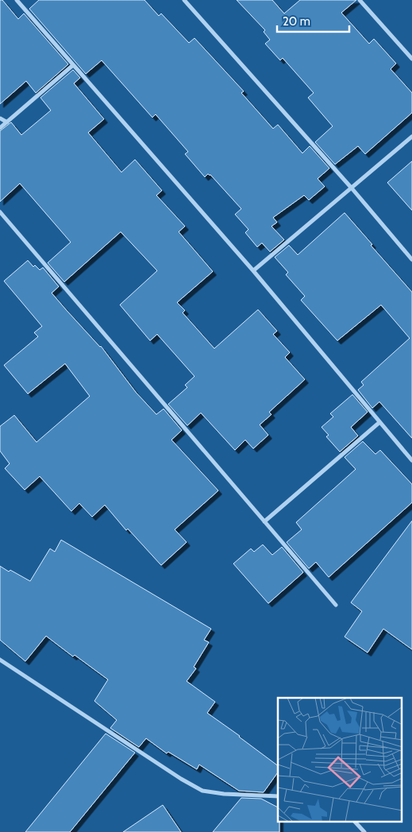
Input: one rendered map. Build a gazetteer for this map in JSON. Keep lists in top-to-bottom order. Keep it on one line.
{"scale_bar":"20 m"}
